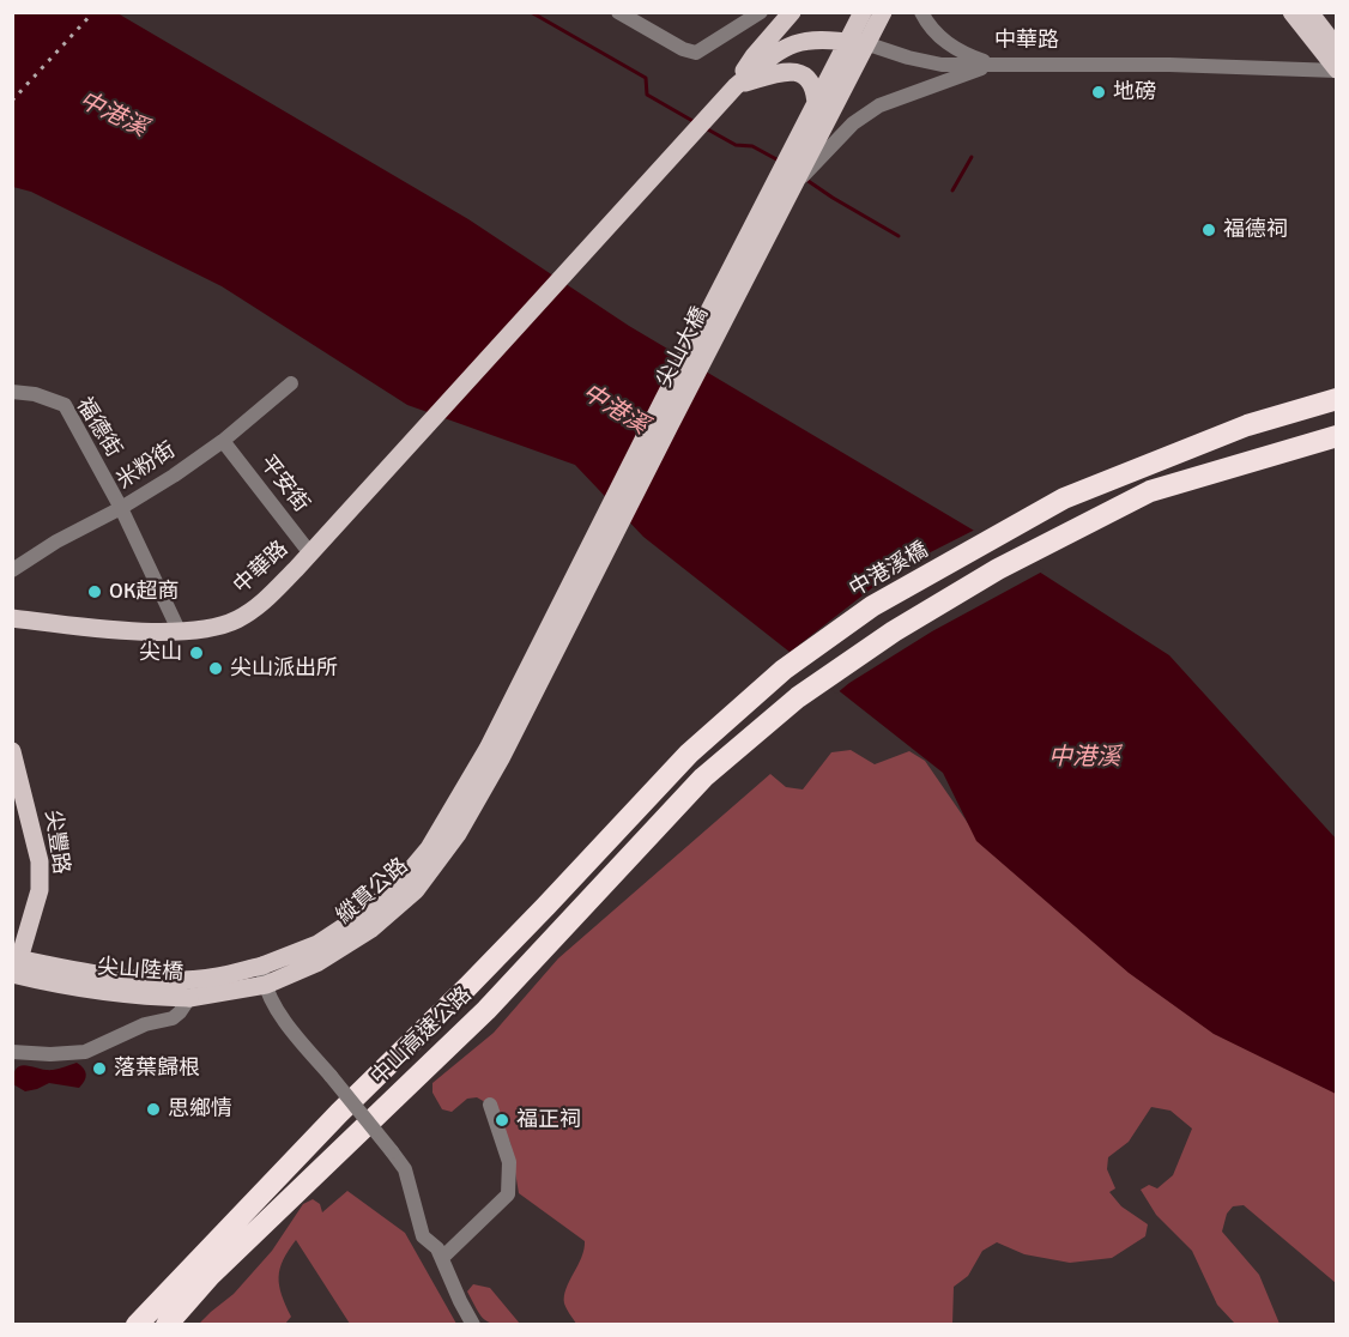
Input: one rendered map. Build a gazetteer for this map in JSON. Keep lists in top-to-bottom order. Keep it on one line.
{"streets":{"highway":["中港溪橋","中山高速公路"],"main road":["中華路","尖山大橋","尖豐路","縱貫公路","尖山陸橋"],"street":["福德街","米粉街","平安街"]},"crossings":[["中華路","福德街"],["中華路","平安街"],["尖山大橋","縱貫公路"],["福德街","米粉街"],["米粉街","平安街"],["中港溪橋","中山高速公路"],["縱貫公路","尖山陸橋"]],"water":["中港溪"],"places":["地磅","福德祠","OK超商","尖山","尖山派出所","落葉歸根","思鄉情","福正祠"]}
